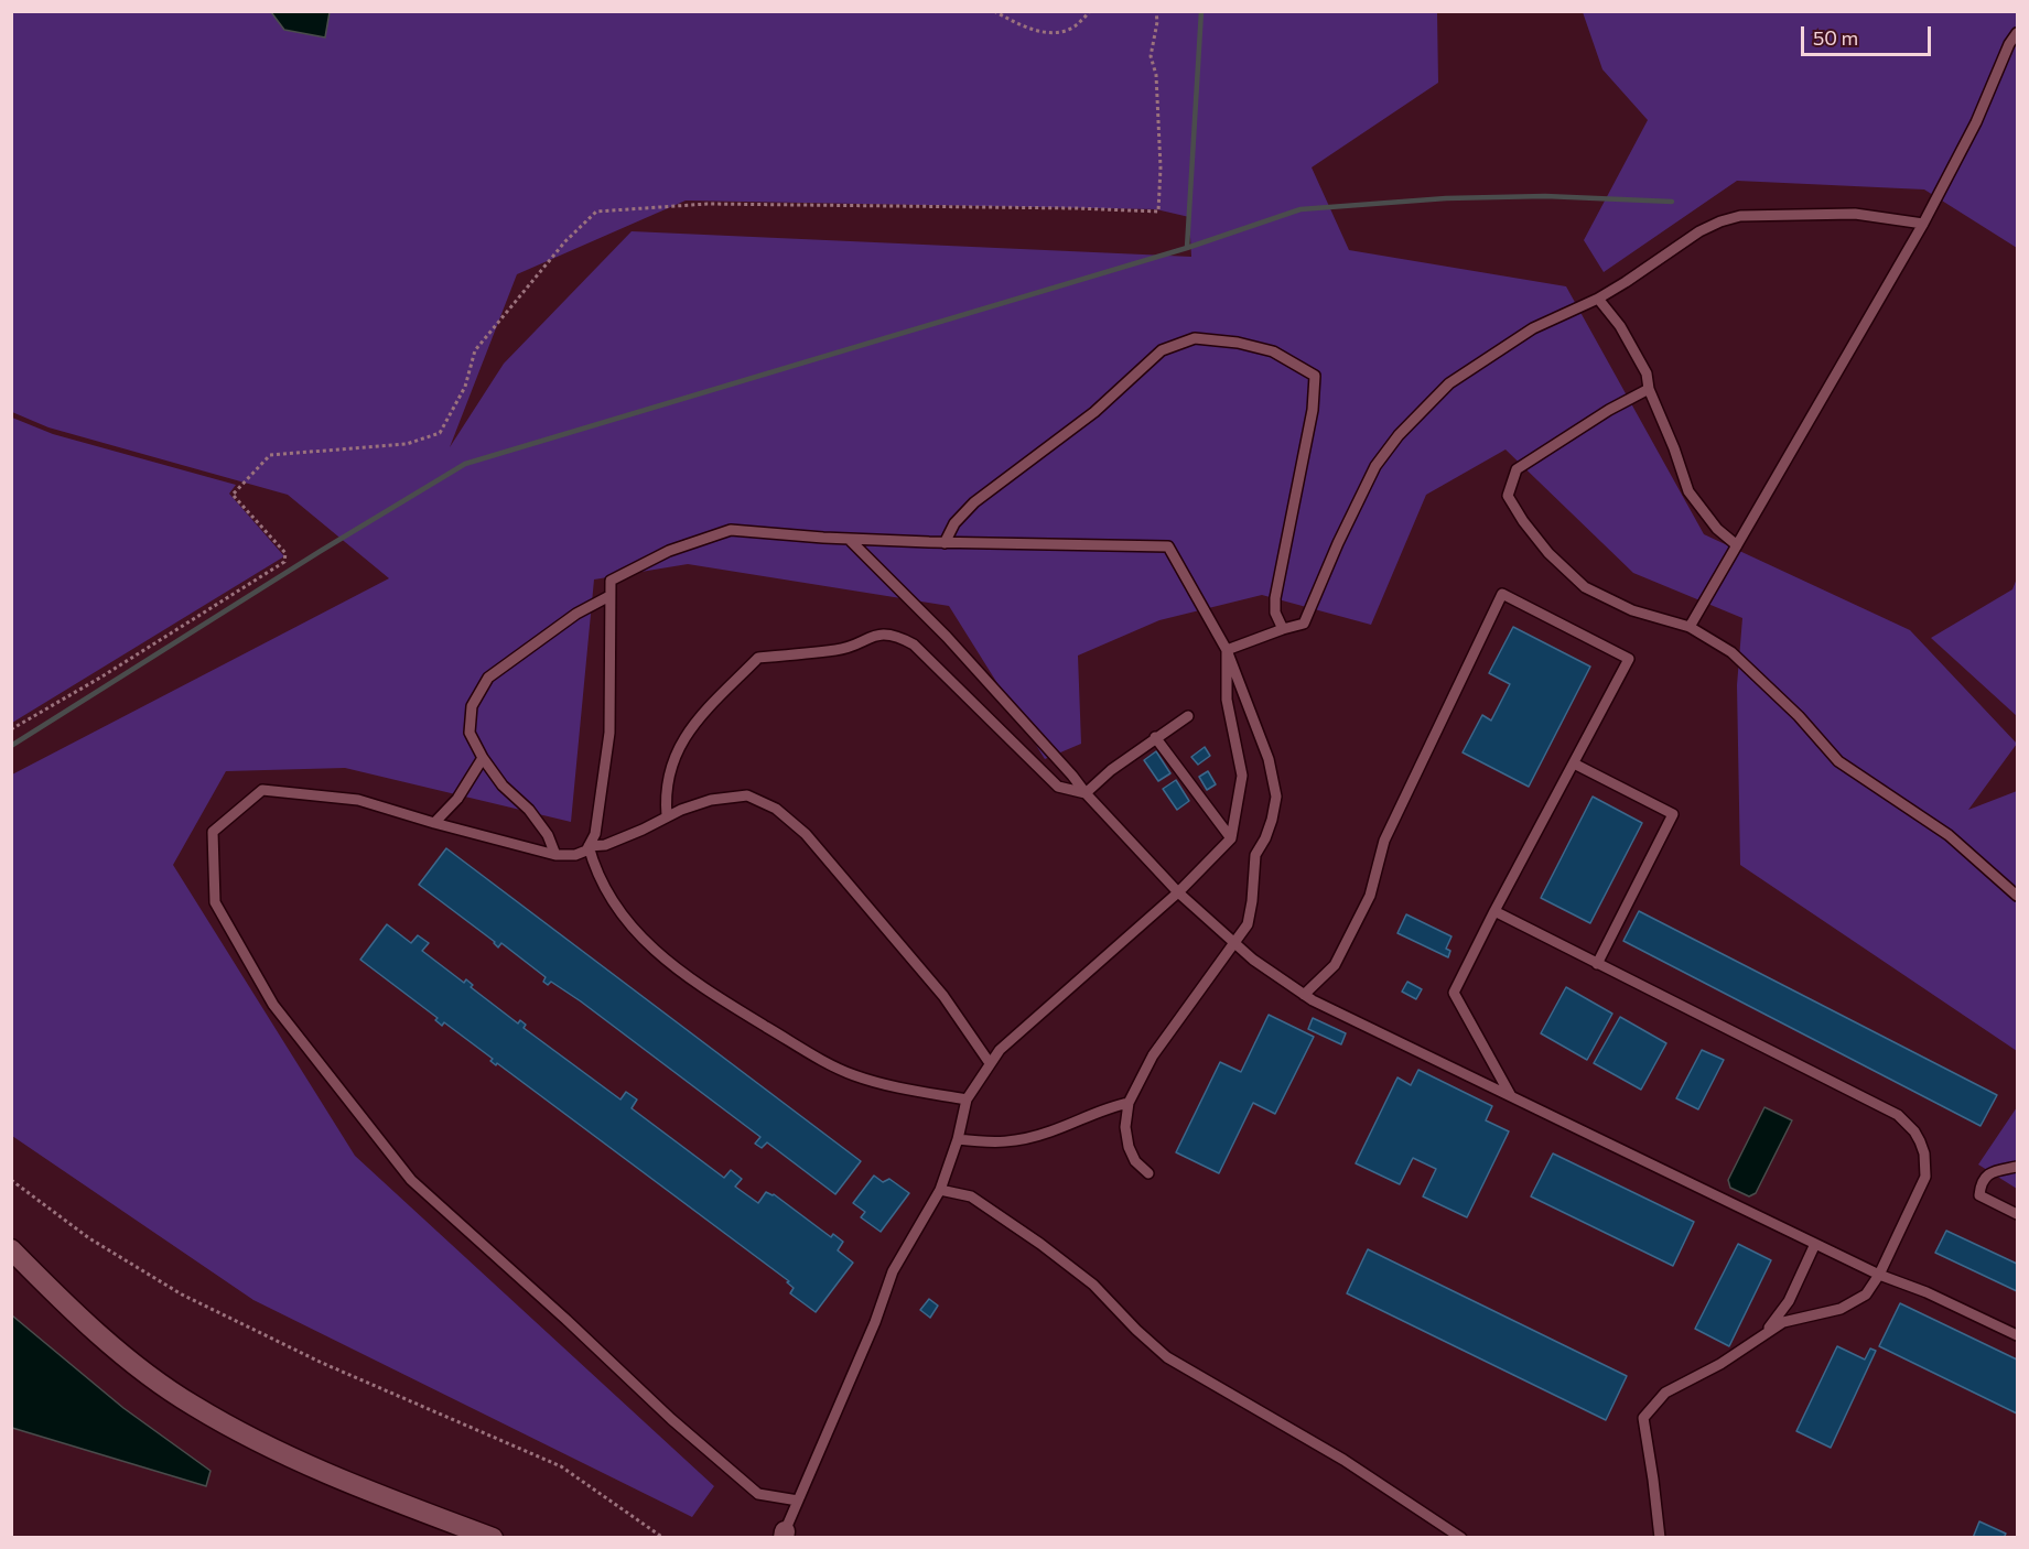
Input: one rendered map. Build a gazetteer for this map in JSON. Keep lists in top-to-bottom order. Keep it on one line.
{"scale_bar":"50 m"}
